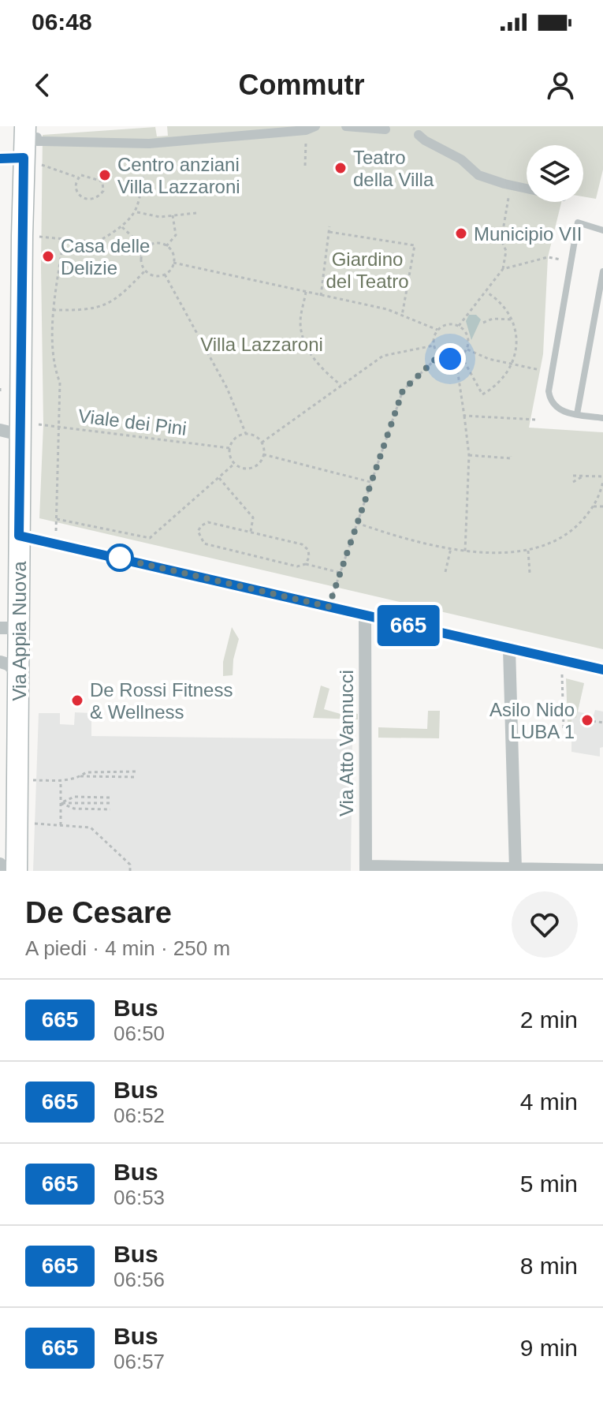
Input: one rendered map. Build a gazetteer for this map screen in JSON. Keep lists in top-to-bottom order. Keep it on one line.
{"streets":{"main road":["Via Appia Nuova"],"street":["Via Atto Vannucci"],"path":["Viale dei Pini"]},"parks":["Giardino del Teatro","Villa Lazzaroni"],"places":["Teatro della Villa","Centro anziani Villa Lazzaroni","Municipio VII","Casa delle Delizie","De Rossi Fitness & Wellness","Asilo Nido LUBA 1"],"lines":["bus line 665"],"page":{"status":"06:48","header":"Commutr","on_map":"665","heading":["De Cesare","A piedi · 4 min · 250 m"],"list":[{"mark":"665","name":"Bus","note":"06:50","value":"2 min"},{"mark":"665","name":"Bus","note":"06:52","value":"4 min"},{"mark":"665","name":"Bus","note":"06:53","value":"5 min"},{"mark":"665","name":"Bus","note":"06:56","value":"8 min"},{"mark":"665","name":"Bus","note":"06:57","value":"9 min"}]}}
